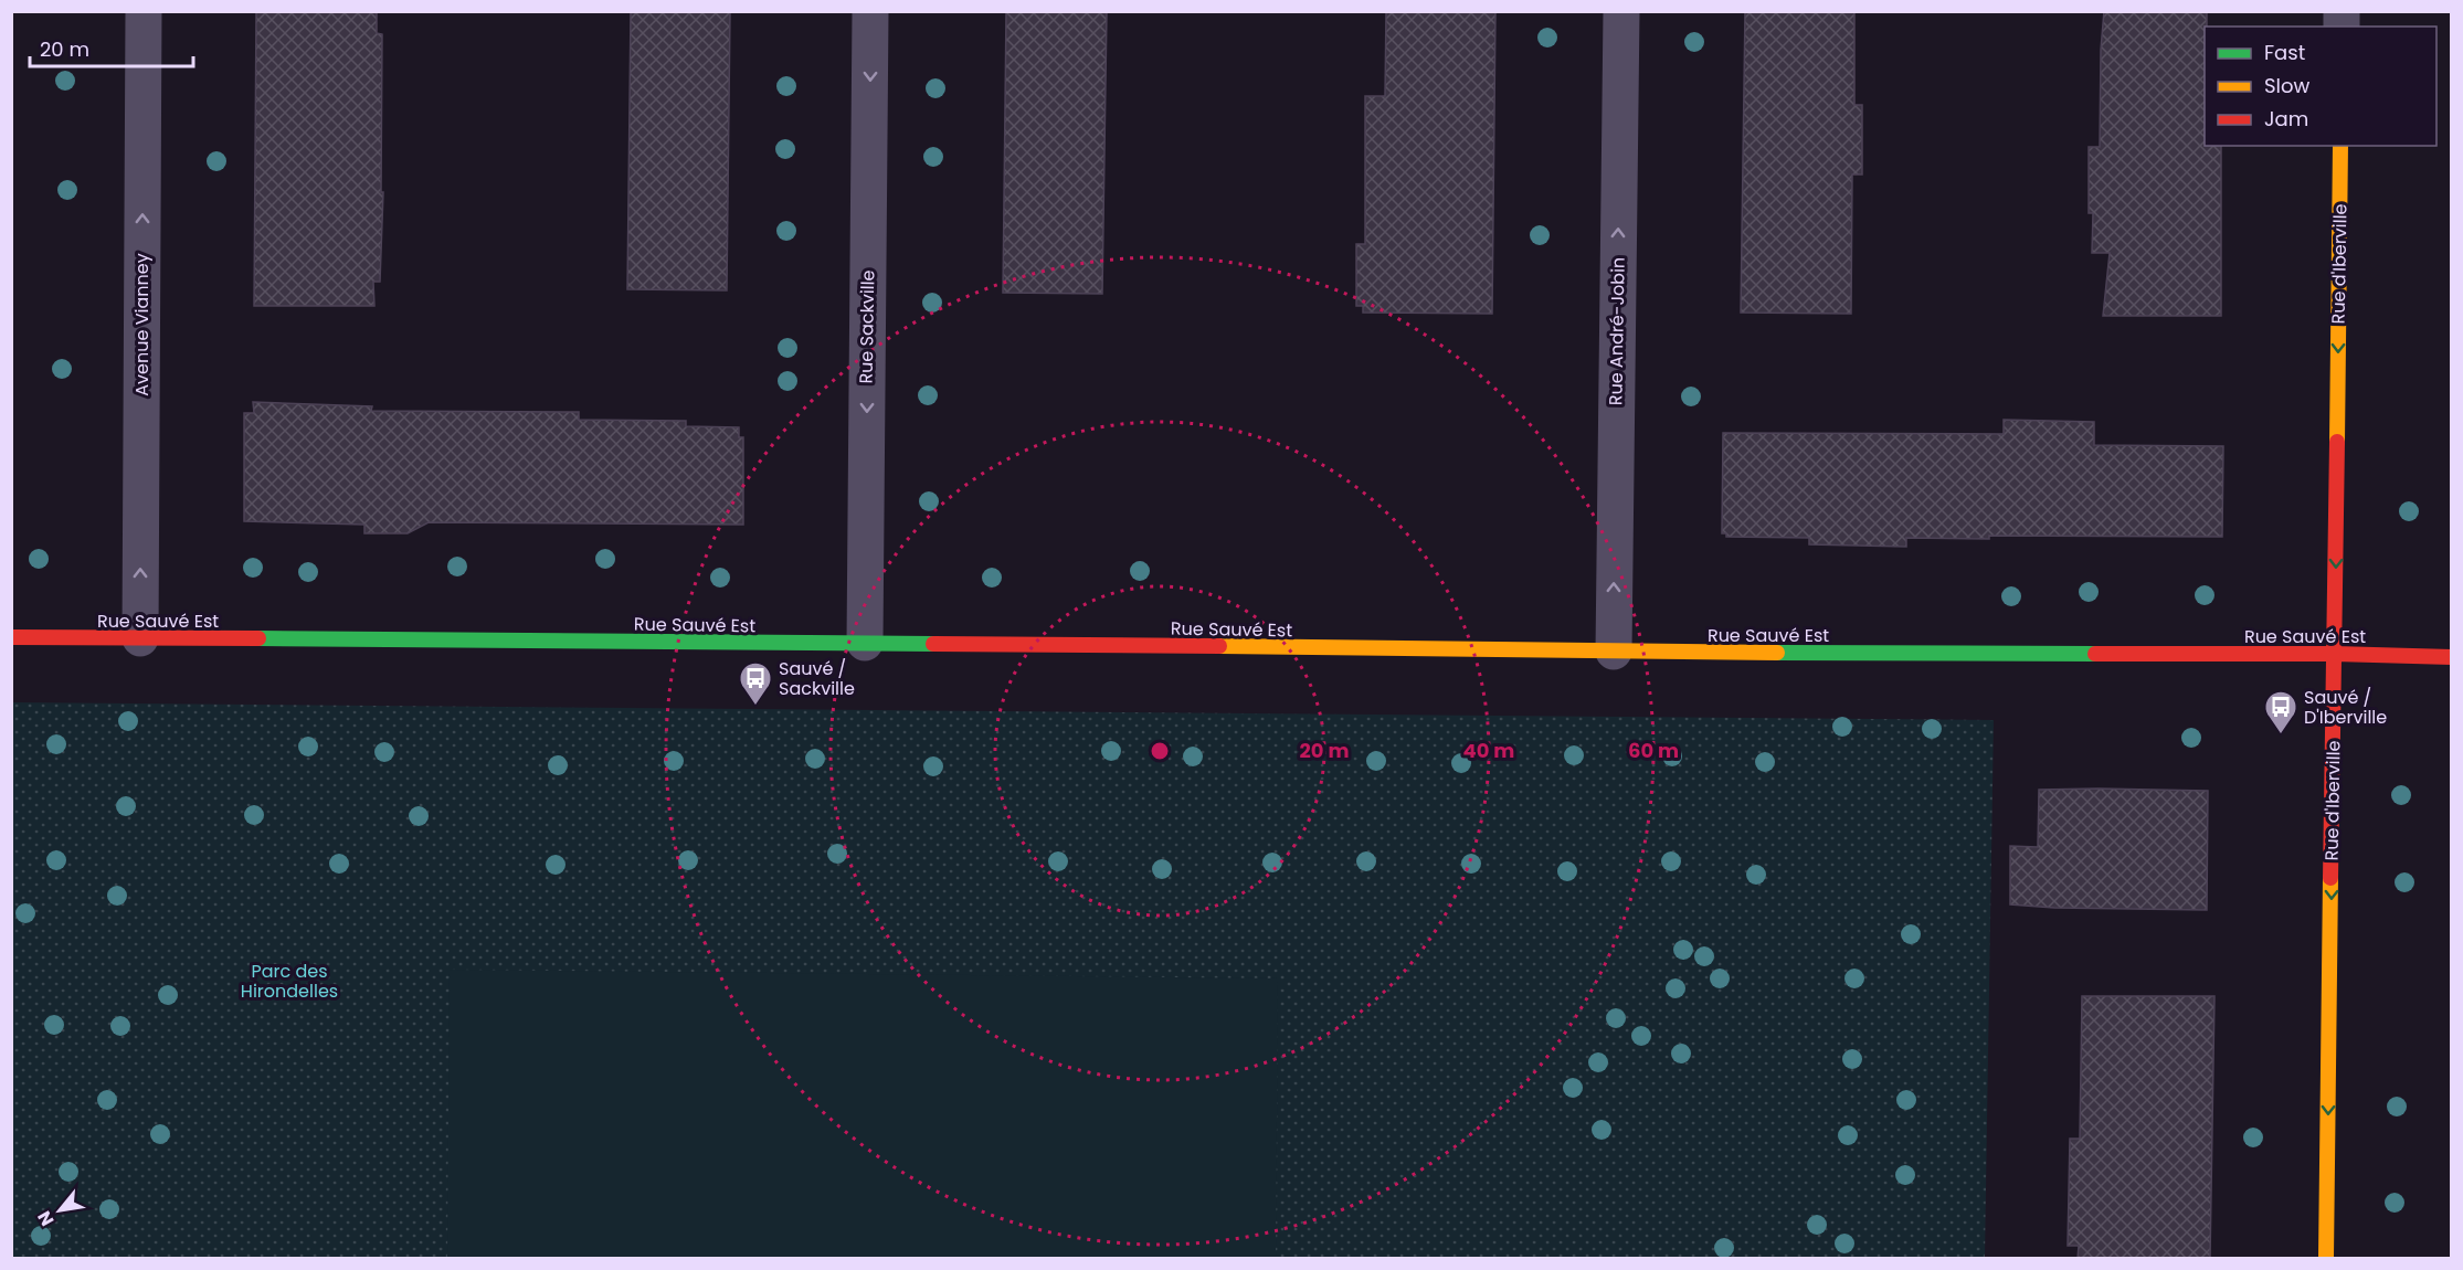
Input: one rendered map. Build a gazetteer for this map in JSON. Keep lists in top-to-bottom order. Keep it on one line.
{"streets":{"main road":["Rue d'Iberville","Rue Sauvé Est"],"street":["Avenue Vianney","Rue Sackville","Rue André-Jobin"]},"crossings":[["Rue d'Iberville","Rue Sauvé Est"],["Avenue Vianney","Rue Sauvé Est"],["Rue Sackville","Rue Sauvé Est"],["Rue André-Jobin","Rue Sauvé Est"]],"one_way":["Rue d'Iberville","Avenue Vianney","Rue Sackville","Rue André-Jobin"],"parks":["Parc des Hirondelles"],"places":{"bus stop":["Sauvé / Sackville","Sauvé / D'Iberville"]},"legend":["Fast","Slow","Jam"],"scale_bar":"20 m","north":"bottom left","rings":["20 m","40 m","60 m"]}
